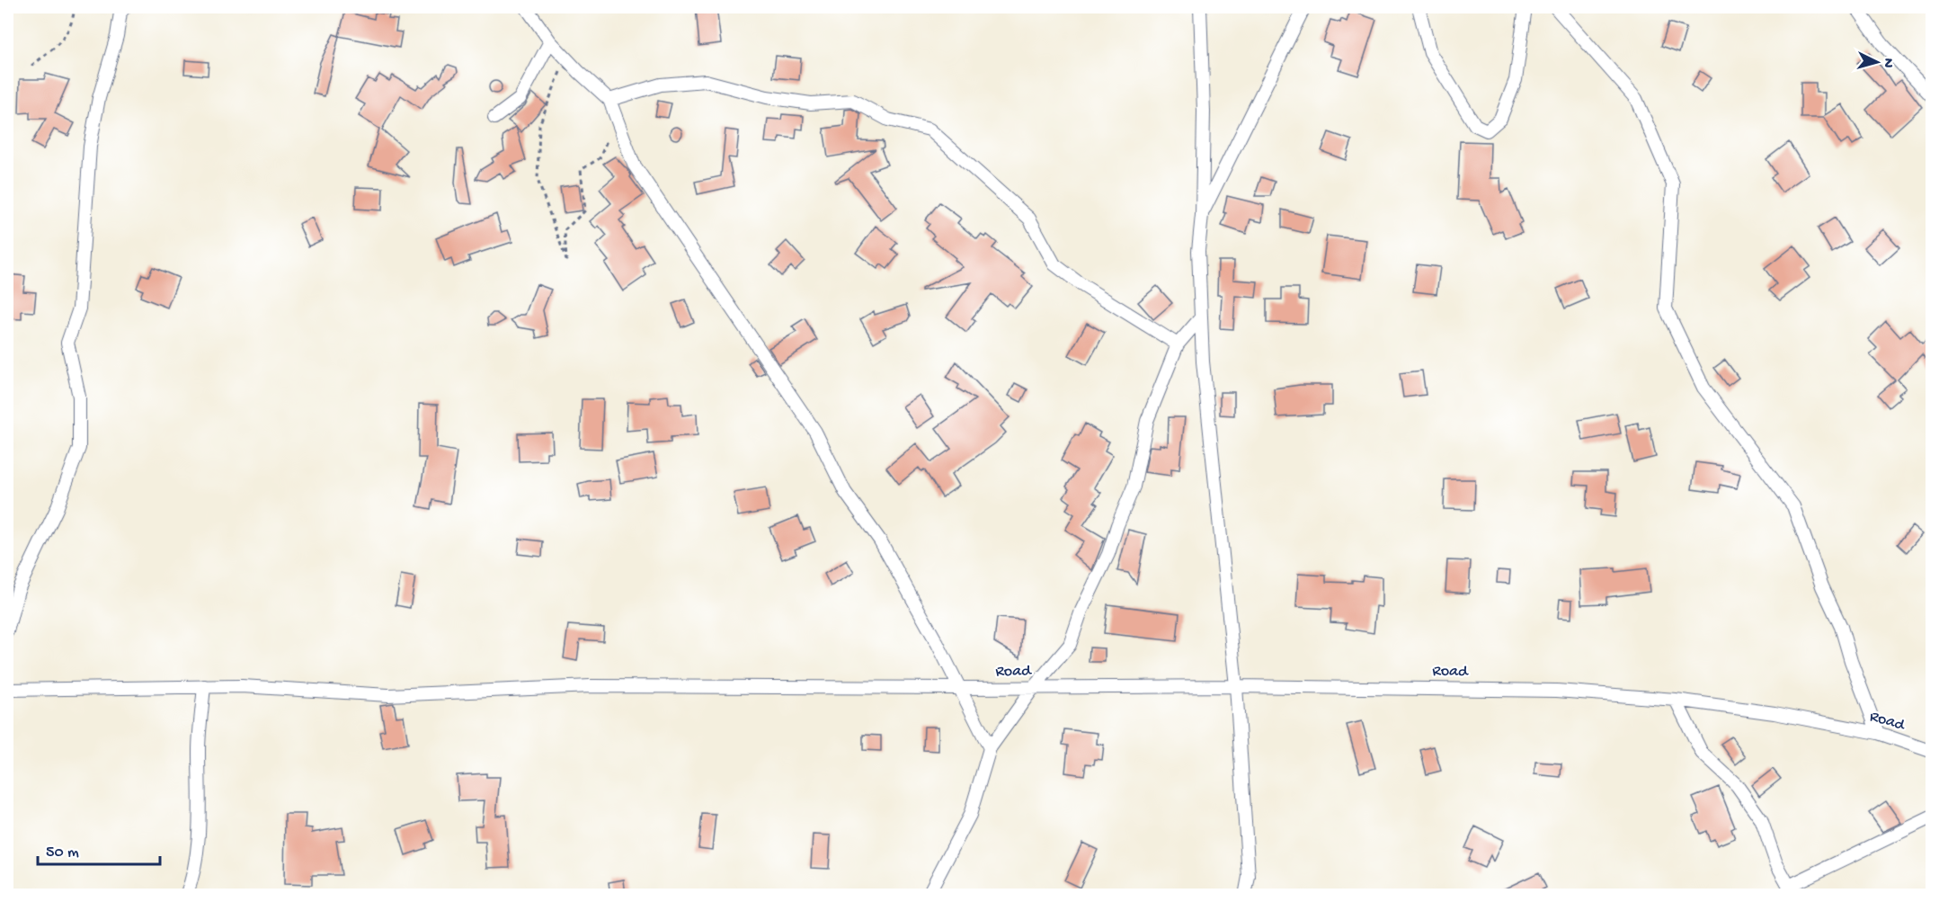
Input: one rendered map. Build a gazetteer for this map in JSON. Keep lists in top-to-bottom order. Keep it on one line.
{"streets":{"street":["Road"]},"scale_bar":"50 m","north":"right"}
